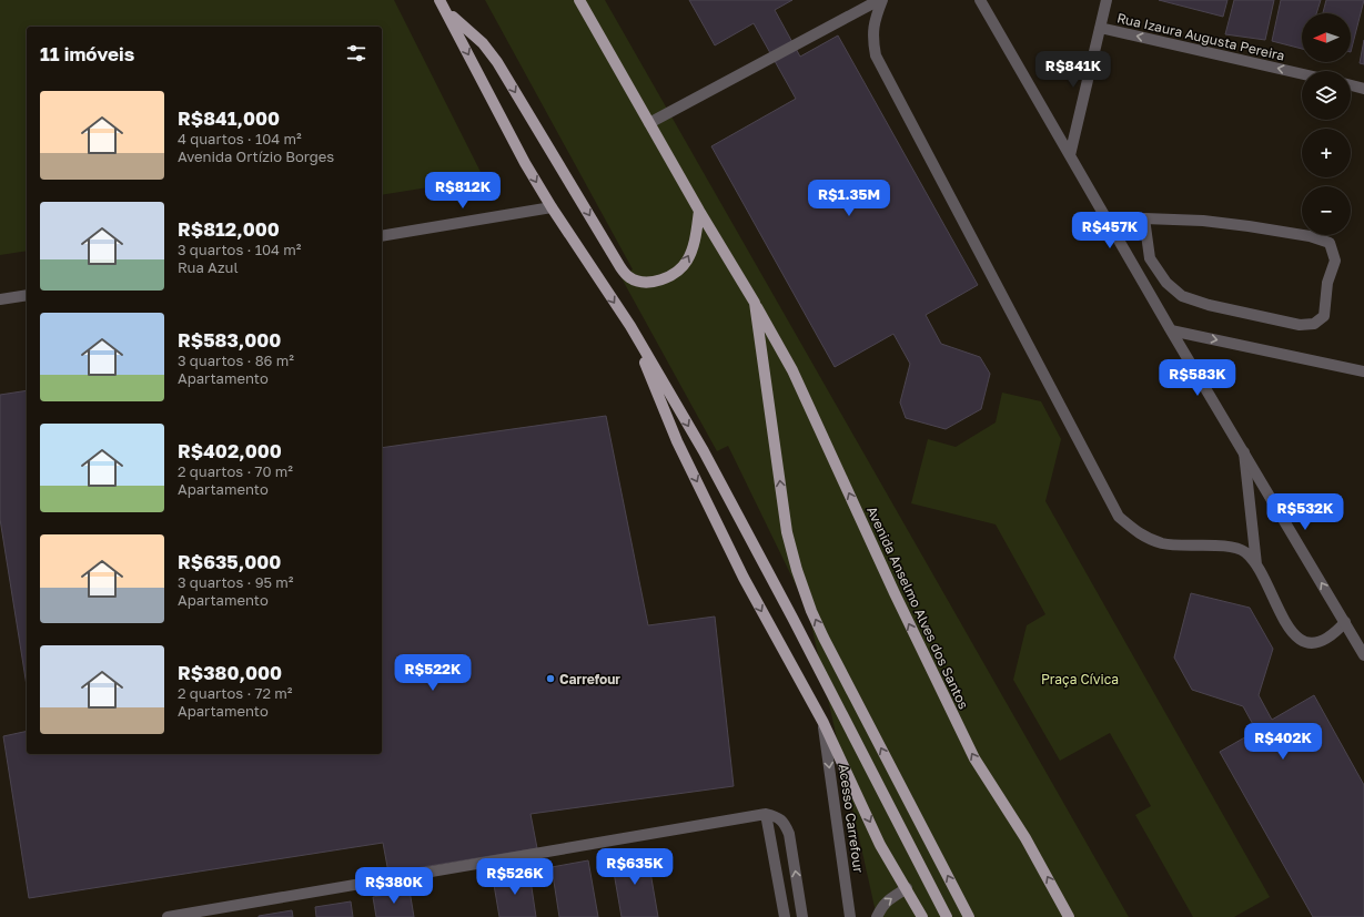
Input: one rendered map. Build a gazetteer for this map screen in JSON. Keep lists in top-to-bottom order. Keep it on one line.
{"streets":{"main road":["Avenida Anselmo Alves dos Santos"],"street":["Rua Izaura Augusta Pereira","Acesso Carrefour"]},"one_way":["Rua Izaura Augusta Pereira"],"parks":["Praça Cívica"],"places":["Carrefour"],"north":"left","page":{"map_buttons":["+","−"],"heading":"11 imóveis","price":["R$841K","R$812K","R$1.35M","R$457K","R$583K","R$532K","R$522K","R$402K","R$635K","R$526K","R$380K"],"list":[{"name":"R$841,000","note":"4 quartos · 104 m² · Avenida Ortízio Borges"},{"name":"R$812,000","note":"3 quartos · 104 m² · Rua Azul"},{"name":"R$583,000","note":"3 quartos · 86 m² · Apartamento"},{"name":"R$402,000","note":"2 quartos · 70 m² · Apartamento"},{"name":"R$635,000","note":"3 quartos · 95 m² · Apartamento"},{"name":"R$380,000","note":"2 quartos · 72 m² · Apartamento"}]}}
